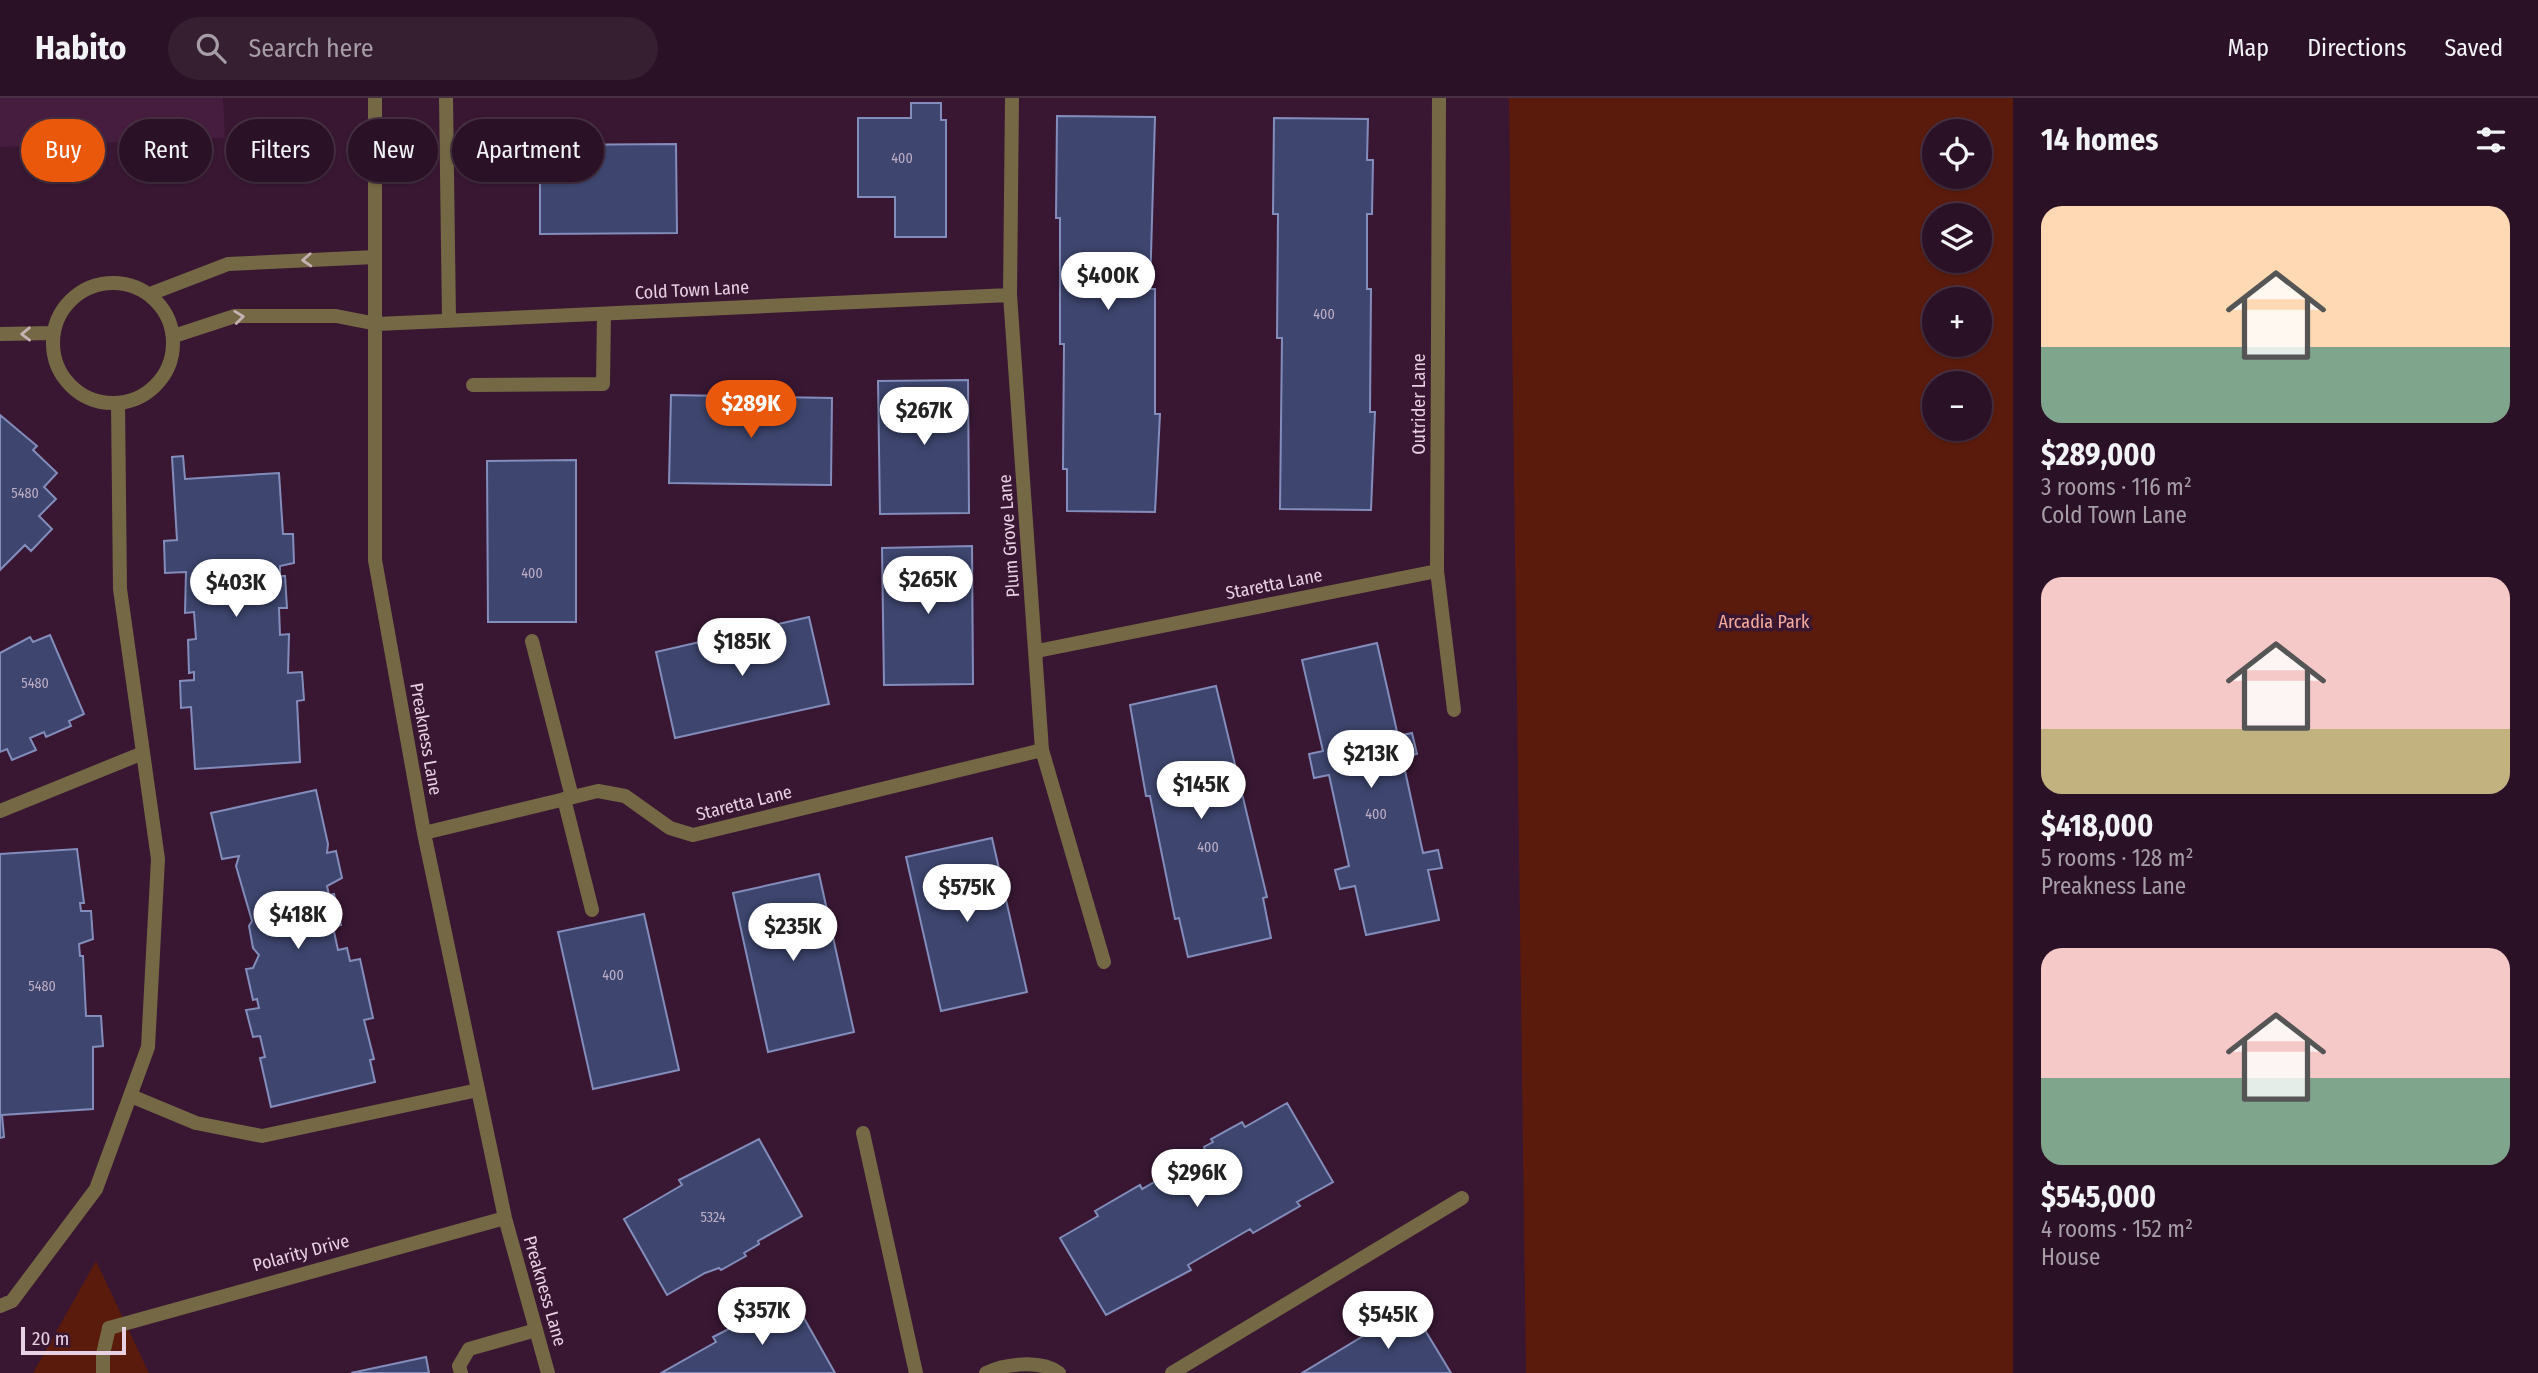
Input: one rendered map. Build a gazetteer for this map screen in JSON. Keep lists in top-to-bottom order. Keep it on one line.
{"streets":{"street":["Cold Town Lane","Outrider Lane","Plum Grove Lane","Staretta Lane","Preakness Lane","Polarity Drive"]},"crossings":[["Cold Town Lane","Plum Grove Lane"],["Cold Town Lane","Preakness Lane"],["Outrider Lane","Staretta Lane"],["Plum Grove Lane","Staretta Lane"],["Staretta Lane","Preakness Lane"],["Preakness Lane","Polarity Drive"]],"parks":["Arcadia Park"],"house_numbers":["400","400","5480","400","5480","400","400","400","5480","5324"],"scale_bar":"20 m","page":{"header":"Habito","search":"Search here","nav":["Map","Directions","Saved"],"heading":"14 homes","map_buttons":["+","−"],"chip":["Buy","Rent","Filters","New","Apartment"],"list":[{"name":"$289,000","note":"3 rooms · 116 m² · Cold Town Lane"},{"name":"$418,000","note":"5 rooms · 128 m² · Preakness Lane"},{"name":"$545,000","note":"4 rooms · 152 m² · House"}],"price":["$400K","$289K","$267K","$265K","$403K","$185K","$213K","$145K","$575K","$418K","$235K","$296K","$357K","$545K"],"scale":"20 m"}}
